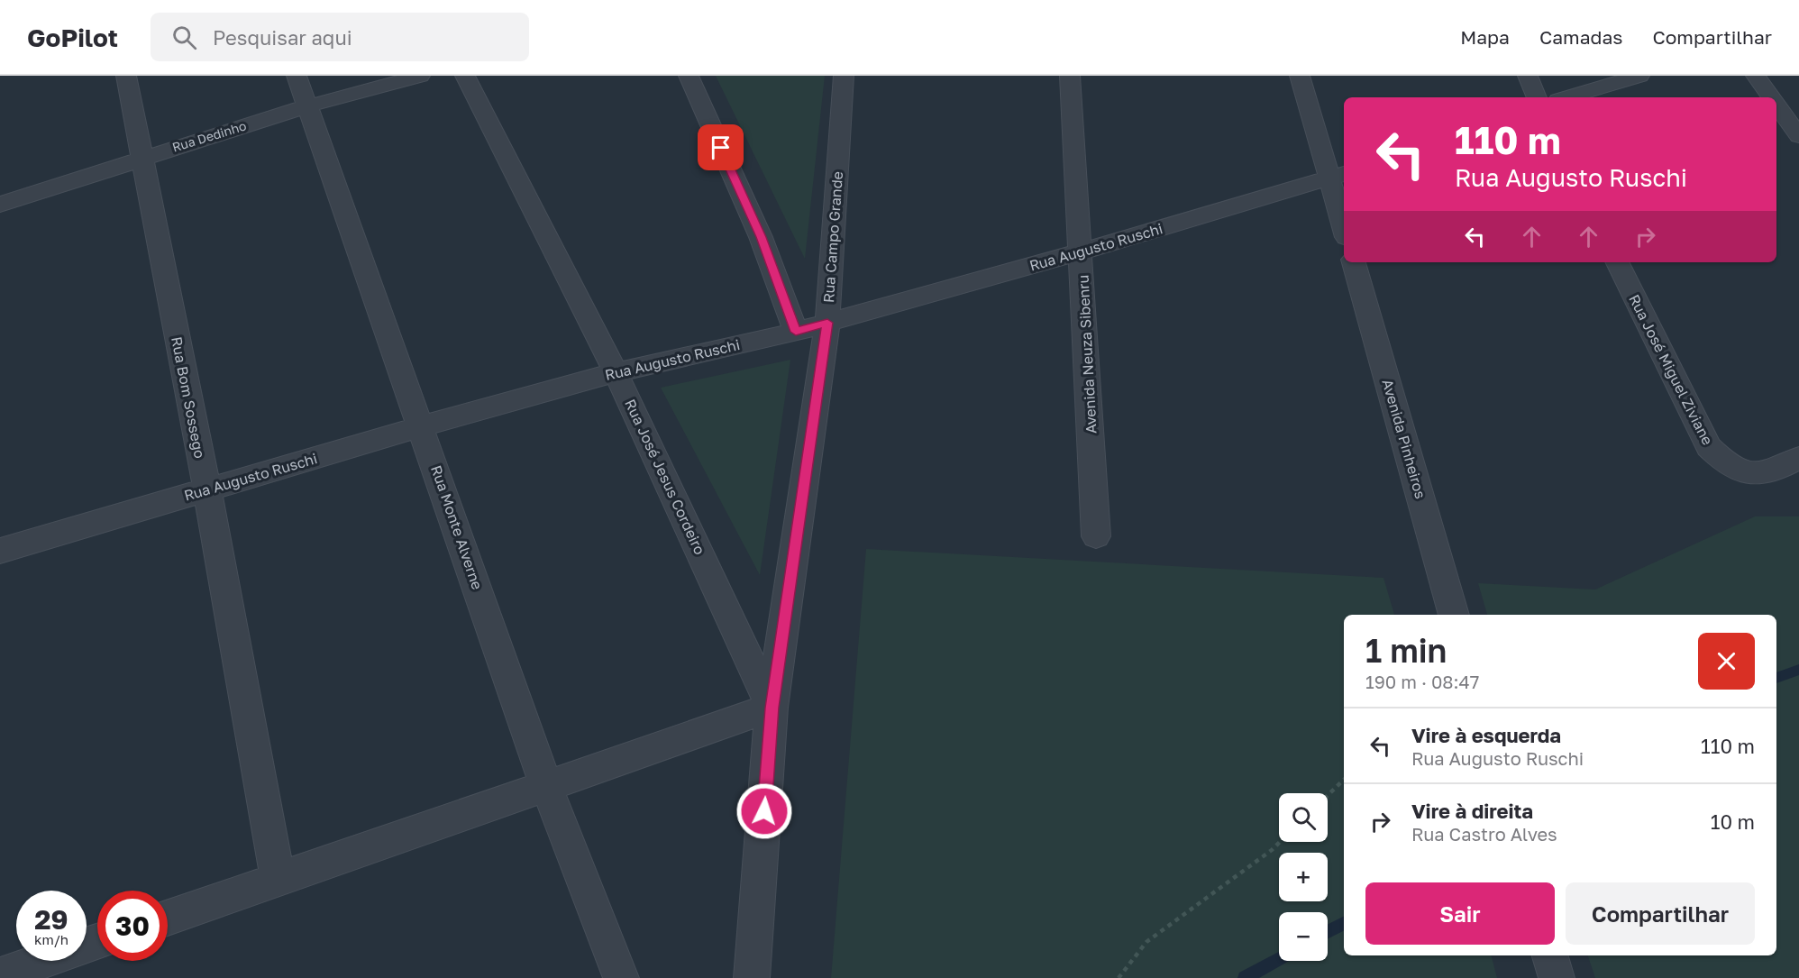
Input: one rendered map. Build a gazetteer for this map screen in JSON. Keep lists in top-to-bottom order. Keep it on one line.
{"streets":{"street":["Rua Dedinho","Rua Campo Grande","Rua Augusto Ruschi","Avenida Neuza Sibenru","Rua José Miguel Ziviane","Rua Bom Sossego","Avenida Pinheiros","Rua José Jesus Cordeiro","Rua Monte Alverne"]},"crossings":[["Rua Dedinho","Rua Bom Sossego"],["Rua Dedinho","Rua Monte Alverne"],["Rua Campo Grande","Rua Augusto Ruschi"],["Rua Campo Grande","Rua José Jesus Cordeiro"],["Rua Augusto Ruschi","Avenida Neuza Sibenru"],["Rua Augusto Ruschi","Rua Bom Sossego"],["Rua Augusto Ruschi","Rua José Jesus Cordeiro"],["Rua Augusto Ruschi","Rua Monte Alverne"]],"page":{"header":"GoPilot","search":"Pesquisar aqui","nav":["Mapa","Camadas","Compartilhar"],"turn":["110 m","Rua Augusto Ruschi"],"heading":["1 min","190 m · 08:47"],"list":[{"name":"Vire à esquerda","note":"Rua Augusto Ruschi","value":"110 m"},{"name":"Vire à direita","note":"Rua Castro Alves","value":"10 m"}],"map_buttons":["+","−"],"buttons":["Sair","Compartilhar"],"speed":"29 km/h","limit":"30"}}
